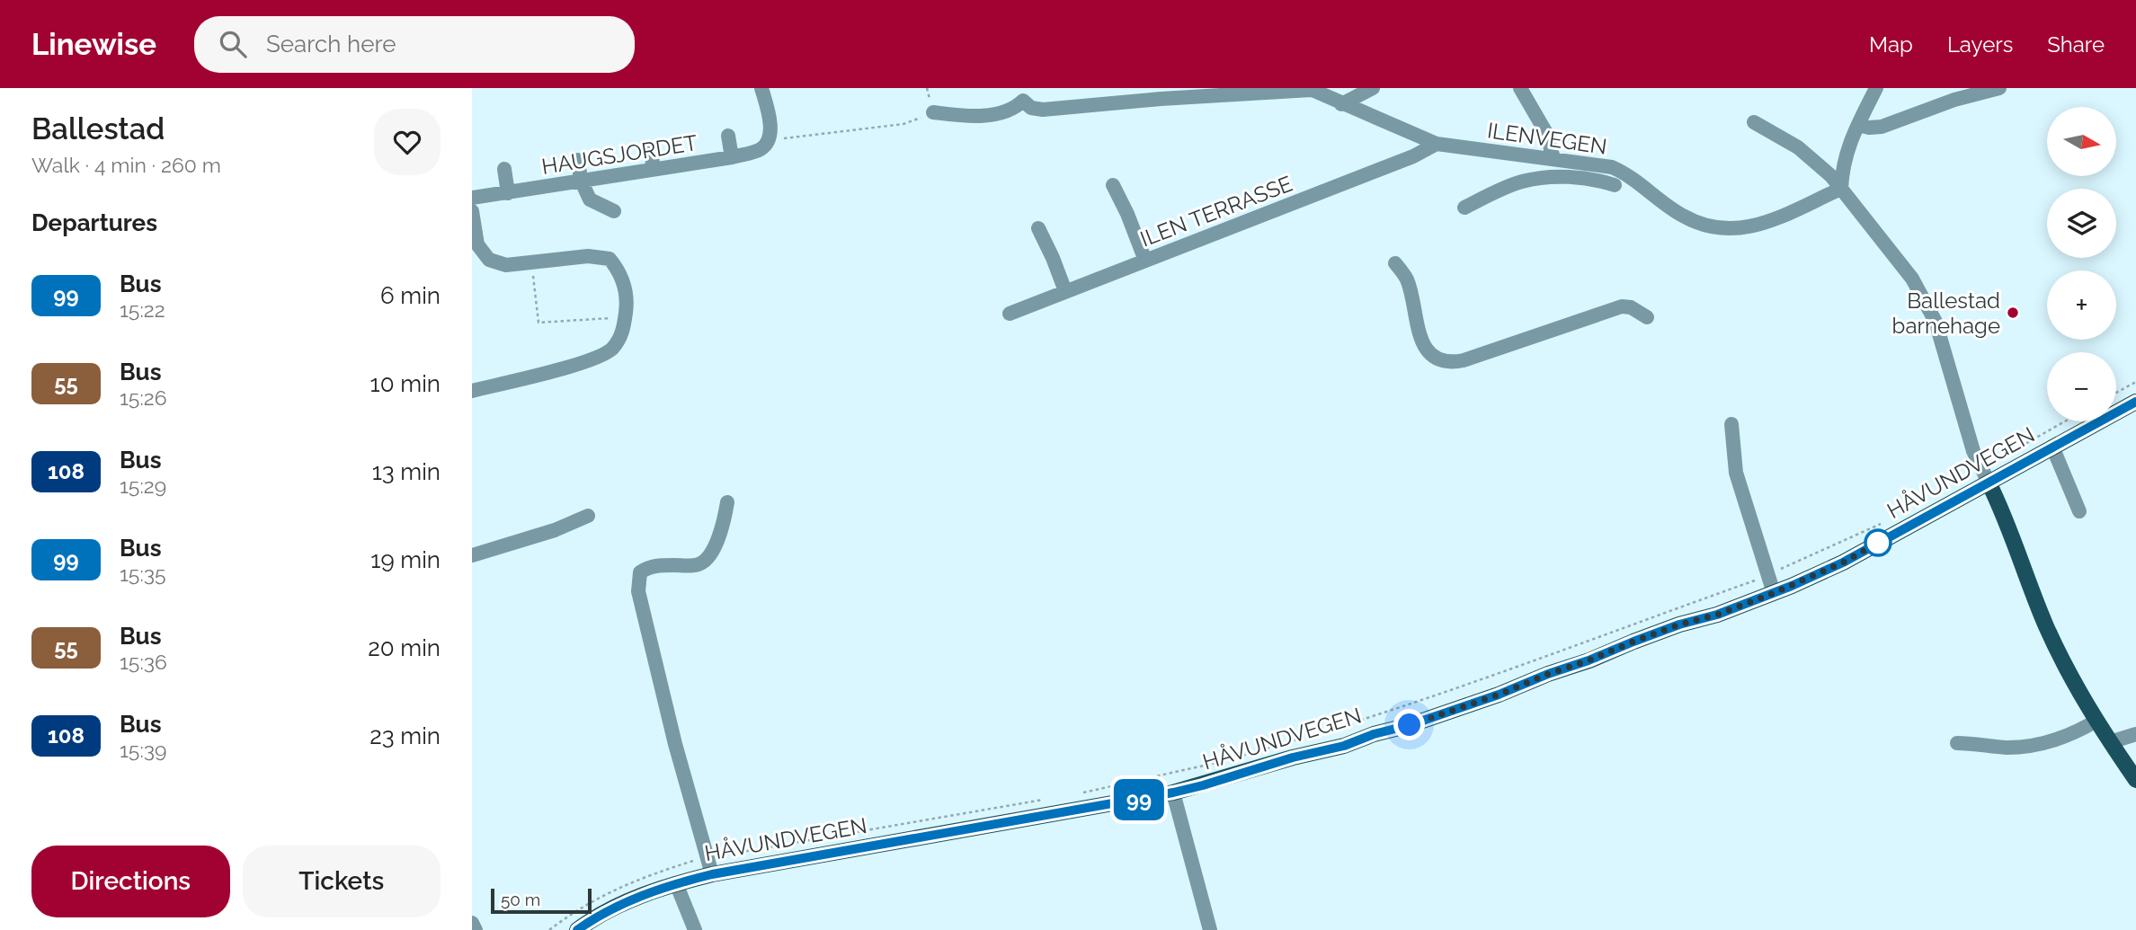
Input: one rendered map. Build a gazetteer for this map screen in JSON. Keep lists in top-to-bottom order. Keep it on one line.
{"streets":{"main road":["HÅVUNDVEGEN"],"street":["ILENVEGEN","HAUGSJORDET","ILEN TERRASSE"]},"crossings":[["ILENVEGEN","ILEN TERRASSE"]],"places":["Ballestad barnehage"],"lines":["bus line 99"],"scale_bar":"50 m","north":"right","page":{"header":"Linewise","search":"Search here","nav":["Map","Layers","Share"],"heading":[["Ballestad","Walk · 4 min · 260 m"],"Departures"],"on_map":"99","map_buttons":["+","−"],"list":[{"mark":"99","name":"Bus","note":"15:22","value":"6 min"},{"mark":"55","name":"Bus","note":"15:26","value":"10 min"},{"mark":"108","name":"Bus","note":"15:29","value":"13 min"},{"mark":"99","name":"Bus","note":"15:35","value":"19 min"},{"mark":"55","name":"Bus","note":"15:36","value":"20 min"},{"mark":"108","name":"Bus","note":"15:39","value":"23 min"}],"buttons":["Directions","Tickets"],"scale":"50 m"}}
